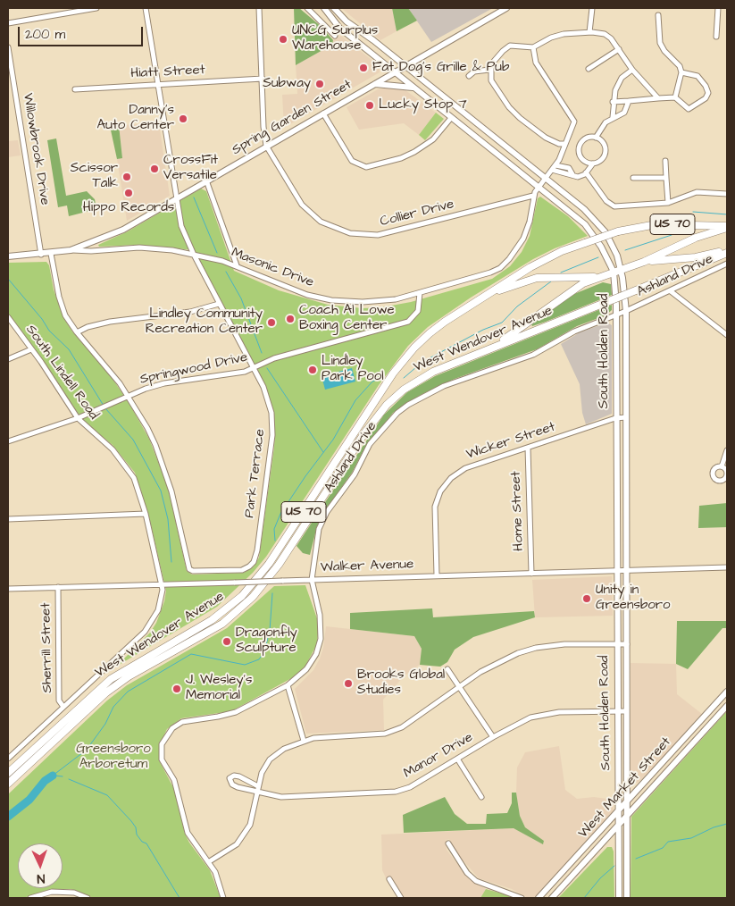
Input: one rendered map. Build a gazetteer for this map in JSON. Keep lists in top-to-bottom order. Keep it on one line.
{"streets":{"highway":["US 70","West Wendover Avenue"],"main road":["Spring Garden Street","South Holden Road","West Market Street"],"street":["Hiatt Street","Willowbrook Drive","Collier Drive","Masonic Drive","Ashland Drive","Springwood Drive","South Lindell Road","Wicker Street","Park Terrace","Home Street","Walker Avenue","Sherrill Street","Manor Drive"]},"crossings":[["Hiatt Street","Park Terrace"],["Spring Garden Street","Willowbrook Drive"],["Spring Garden Street","Collier Drive"],["Spring Garden Street","Masonic Drive"],["Spring Garden Street","South Holden Road"],["Spring Garden Street","Park Terrace"],["Collier Drive","Masonic Drive"],["Masonic Drive","South Holden Road"],["Masonic Drive","Springwood Drive"],["Masonic Drive","Park Terrace"],["Ashland Drive","South Holden Road"],["Ashland Drive","Walker Avenue"],["South Holden Road","Wicker Street"],["South Holden Road","Walker Avenue"],["South Holden Road","Manor Drive"],["South Holden Road","West Market Street"],["Springwood Drive","South Lindell Road"],["Springwood Drive","Park Terrace"],["South Lindell Road","Walker Avenue"],["South Lindell Road","Sherrill Street"],["Wicker Street","Home Street"],["Wicker Street","Walker Avenue"],["Home Street","Walker Avenue"],["Walker Avenue","Sherrill Street"]],"parks":["Greensboro Arboretum"],"places":["UNCG Surplus Warehouse","Fat Dog's Grille & Pub","Subway","Lucky Stop 7","Danny's Auto Center","CrossFit Versatile","Scissor Talk","Hippo Records","Coach Al Lowe Boxing Center","Lindley Community Recreation Center","Lindley Park Pool","Unity in Greensboro","Dragonfly Sculpture","Brooks Global Studies","J. Wesley's Memorial"],"scale_bar":"200 m","north":"bottom"}
